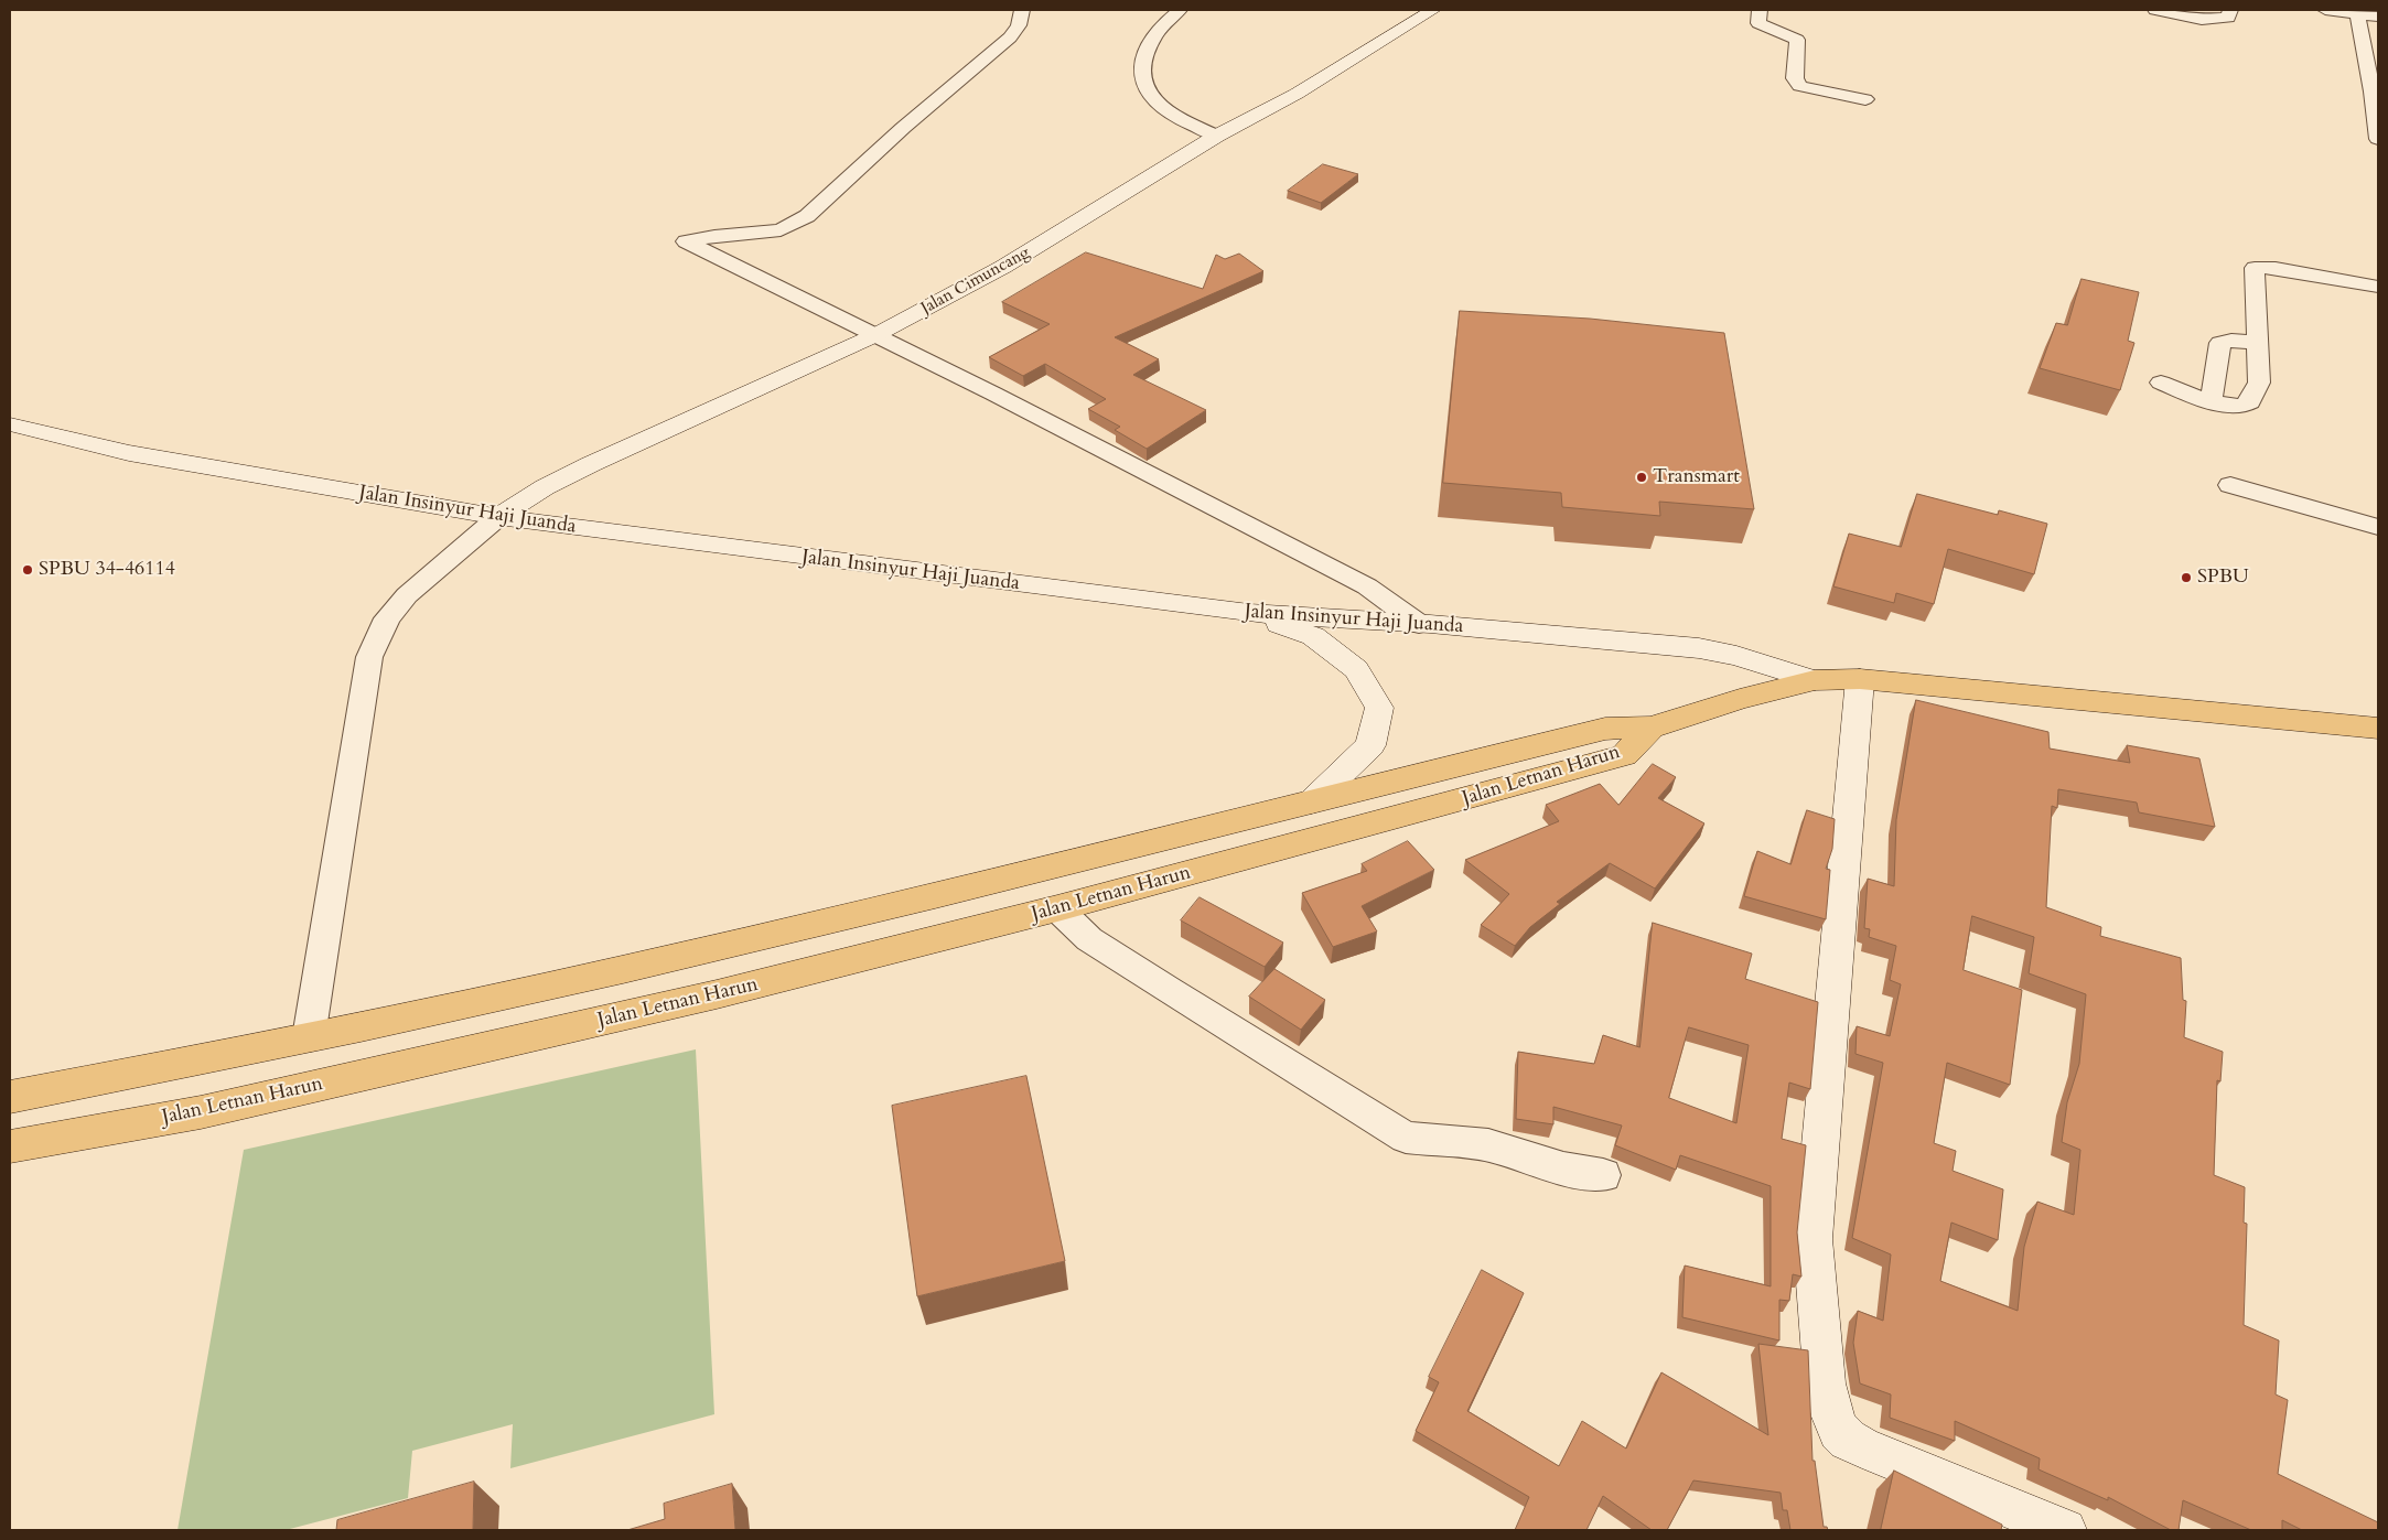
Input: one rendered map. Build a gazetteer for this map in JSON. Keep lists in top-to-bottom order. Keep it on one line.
{"streets":{"main road":["Jalan Letnan Harun"],"street":["Jalan Cimuncang","Jalan Insinyur Haji Juanda"]},"crossings":[["Jalan Cimuncang","Jalan Insinyur Haji Juanda"]],"places":["Transmart","SPBU 34-46114","SPBU"]}
